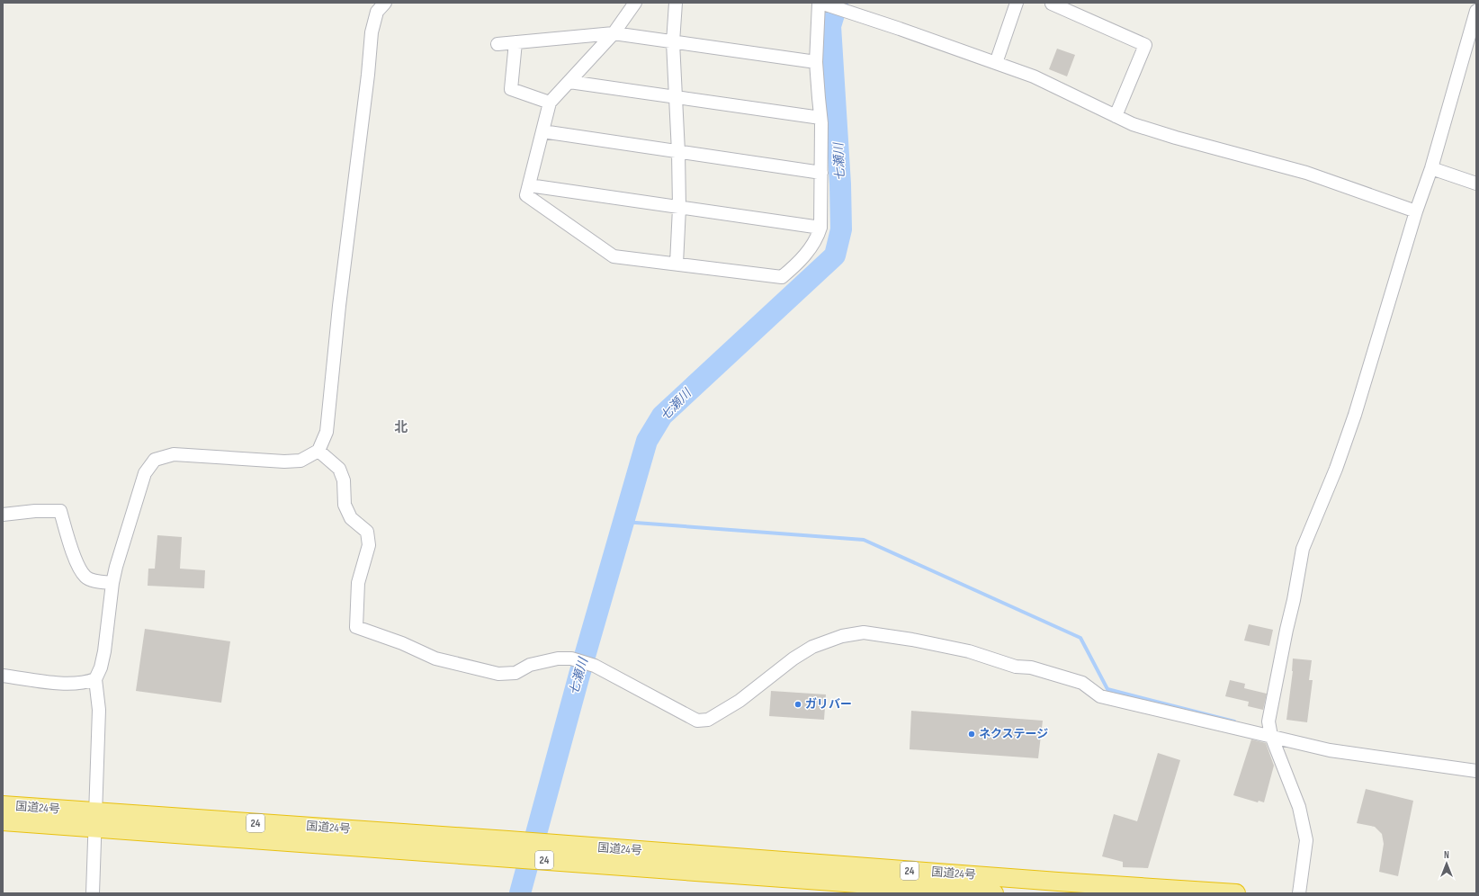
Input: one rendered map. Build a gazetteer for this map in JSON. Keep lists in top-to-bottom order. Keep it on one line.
{"streets":{"highway":["国道24号","24"]},"districts":["北"],"water":["七瀬川"],"places":["ガリバー","ネクステージ"],"north":"top"}
